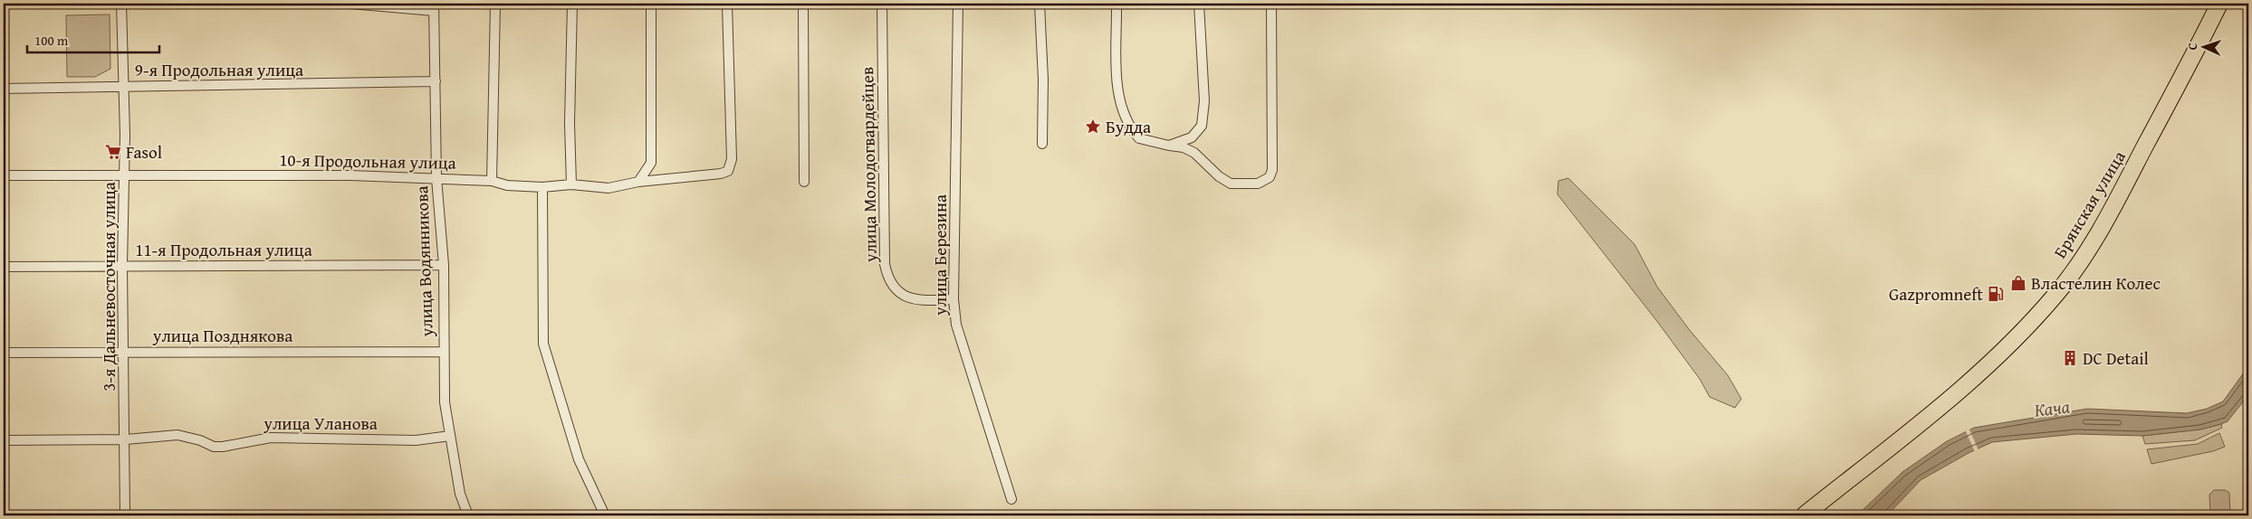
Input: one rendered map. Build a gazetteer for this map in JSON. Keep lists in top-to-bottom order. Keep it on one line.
{"streets":{"highway":["Брянская улица"],"street":["9-я Продольная улица","10-я Продольная улица","улица Молодогвардейцев","11-я Продольная улица","улица Березина","улица Водянникова","3-я Дальневосточная улица","улица Позднякова","улица Уланова"]},"crossings":[["9-я Продольная улица","улица Водянникова"],["9-я Продольная улица","3-я Дальневосточная улица"],["10-я Продольная улица","улица Водянникова"],["10-я Продольная улица","3-я Дальневосточная улица"],["улица Молодогвардейцев","улица Березина"],["11-я Продольная улица","улица Водянникова"],["11-я Продольная улица","3-я Дальневосточная улица"],["улица Водянникова","улица Позднякова"],["улица Водянникова","улица Уланова"],["3-я Дальневосточная улица","улица Позднякова"],["3-я Дальневосточная улица","улица Уланова"]],"water":["Кача"],"places":{"place":["Будда"],"supermarket":["Fasol"],"shop":["Властелин Колес"],"fuel station":["Gazpromneft"],"building":["DC Detail"]},"scale_bar":"100 m","north":"left"}
